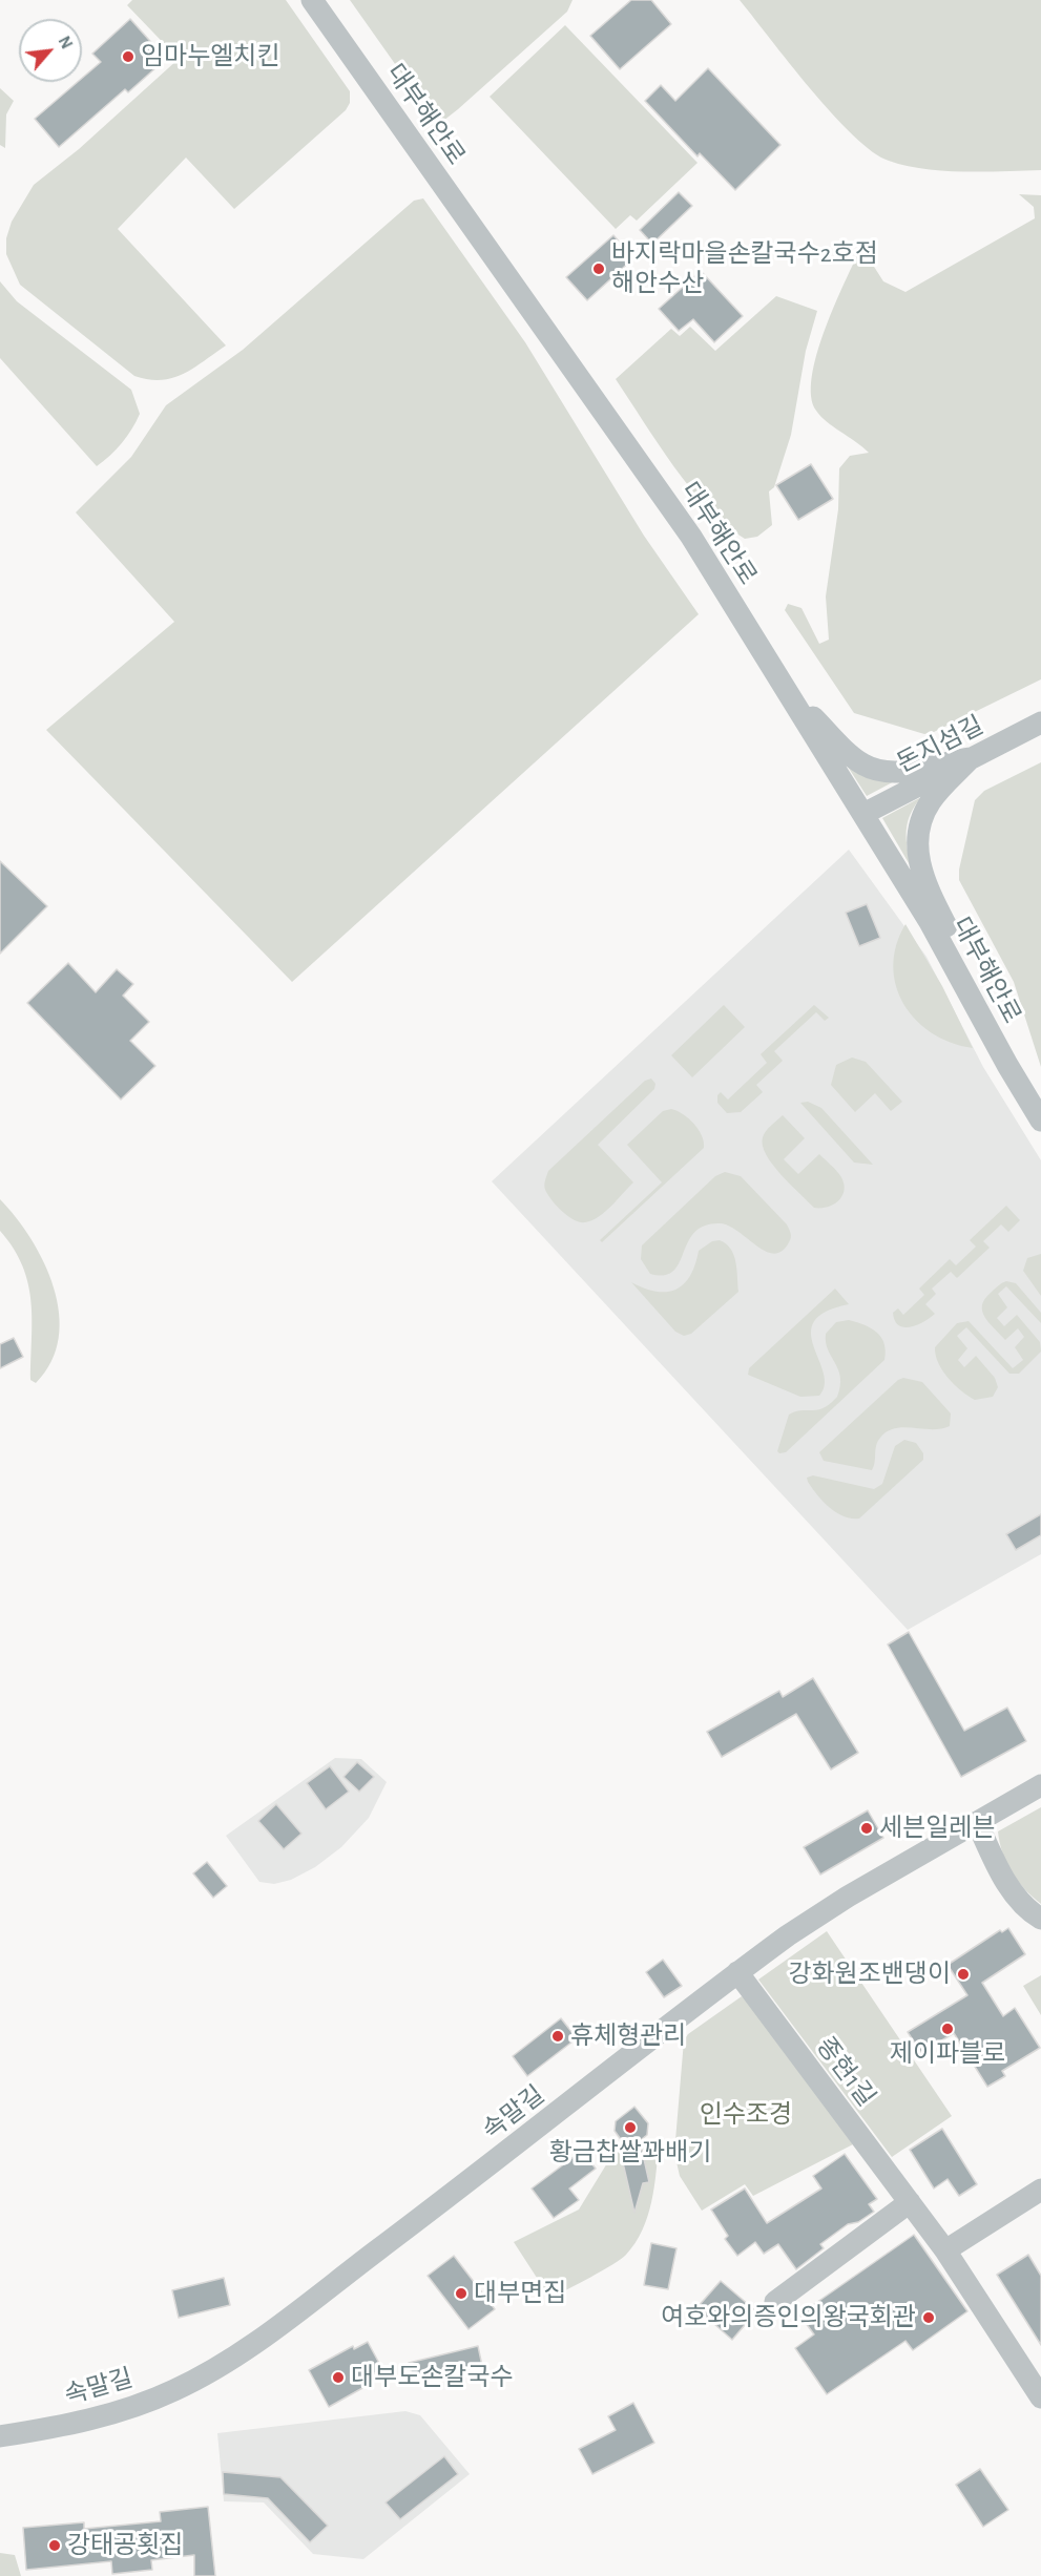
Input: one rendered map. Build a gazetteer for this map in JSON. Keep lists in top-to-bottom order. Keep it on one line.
{"streets":{"street":["대부해안로","돈지섬길","종현1길","속말길"]},"crossings":[["대부해안로","돈지섬길"],["종현1길","속말길"]],"parks":["인수조경"],"places":["임마누엘치킨","바지락마을손칼국수2호점 해안수산","세븐일레븐","강화원조밴댕이","제이파블로","휴체형관리","황금찹쌀꽈배기","대부면집","여호와의증인의왕국회관","대부도손칼국수","강태공횟집"],"north":"top right"}
